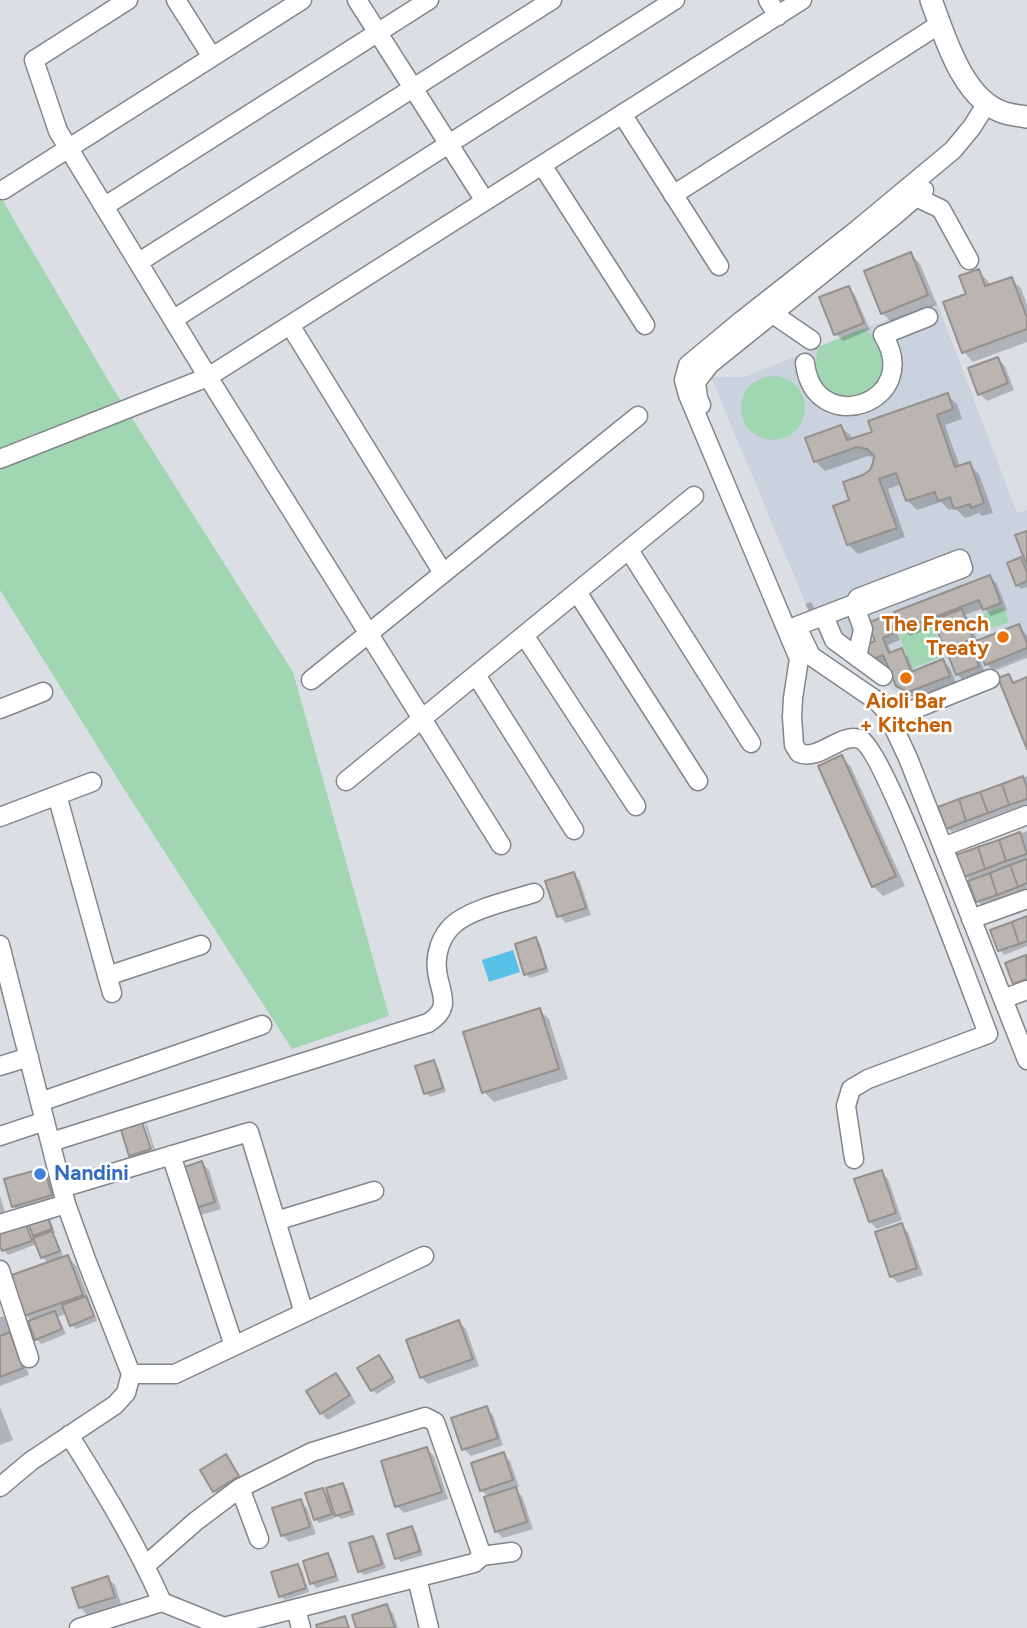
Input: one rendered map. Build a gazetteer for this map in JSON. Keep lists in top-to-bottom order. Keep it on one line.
{"places":["The French Treaty","Aioli Bar + Kitchen","Nandini"]}
